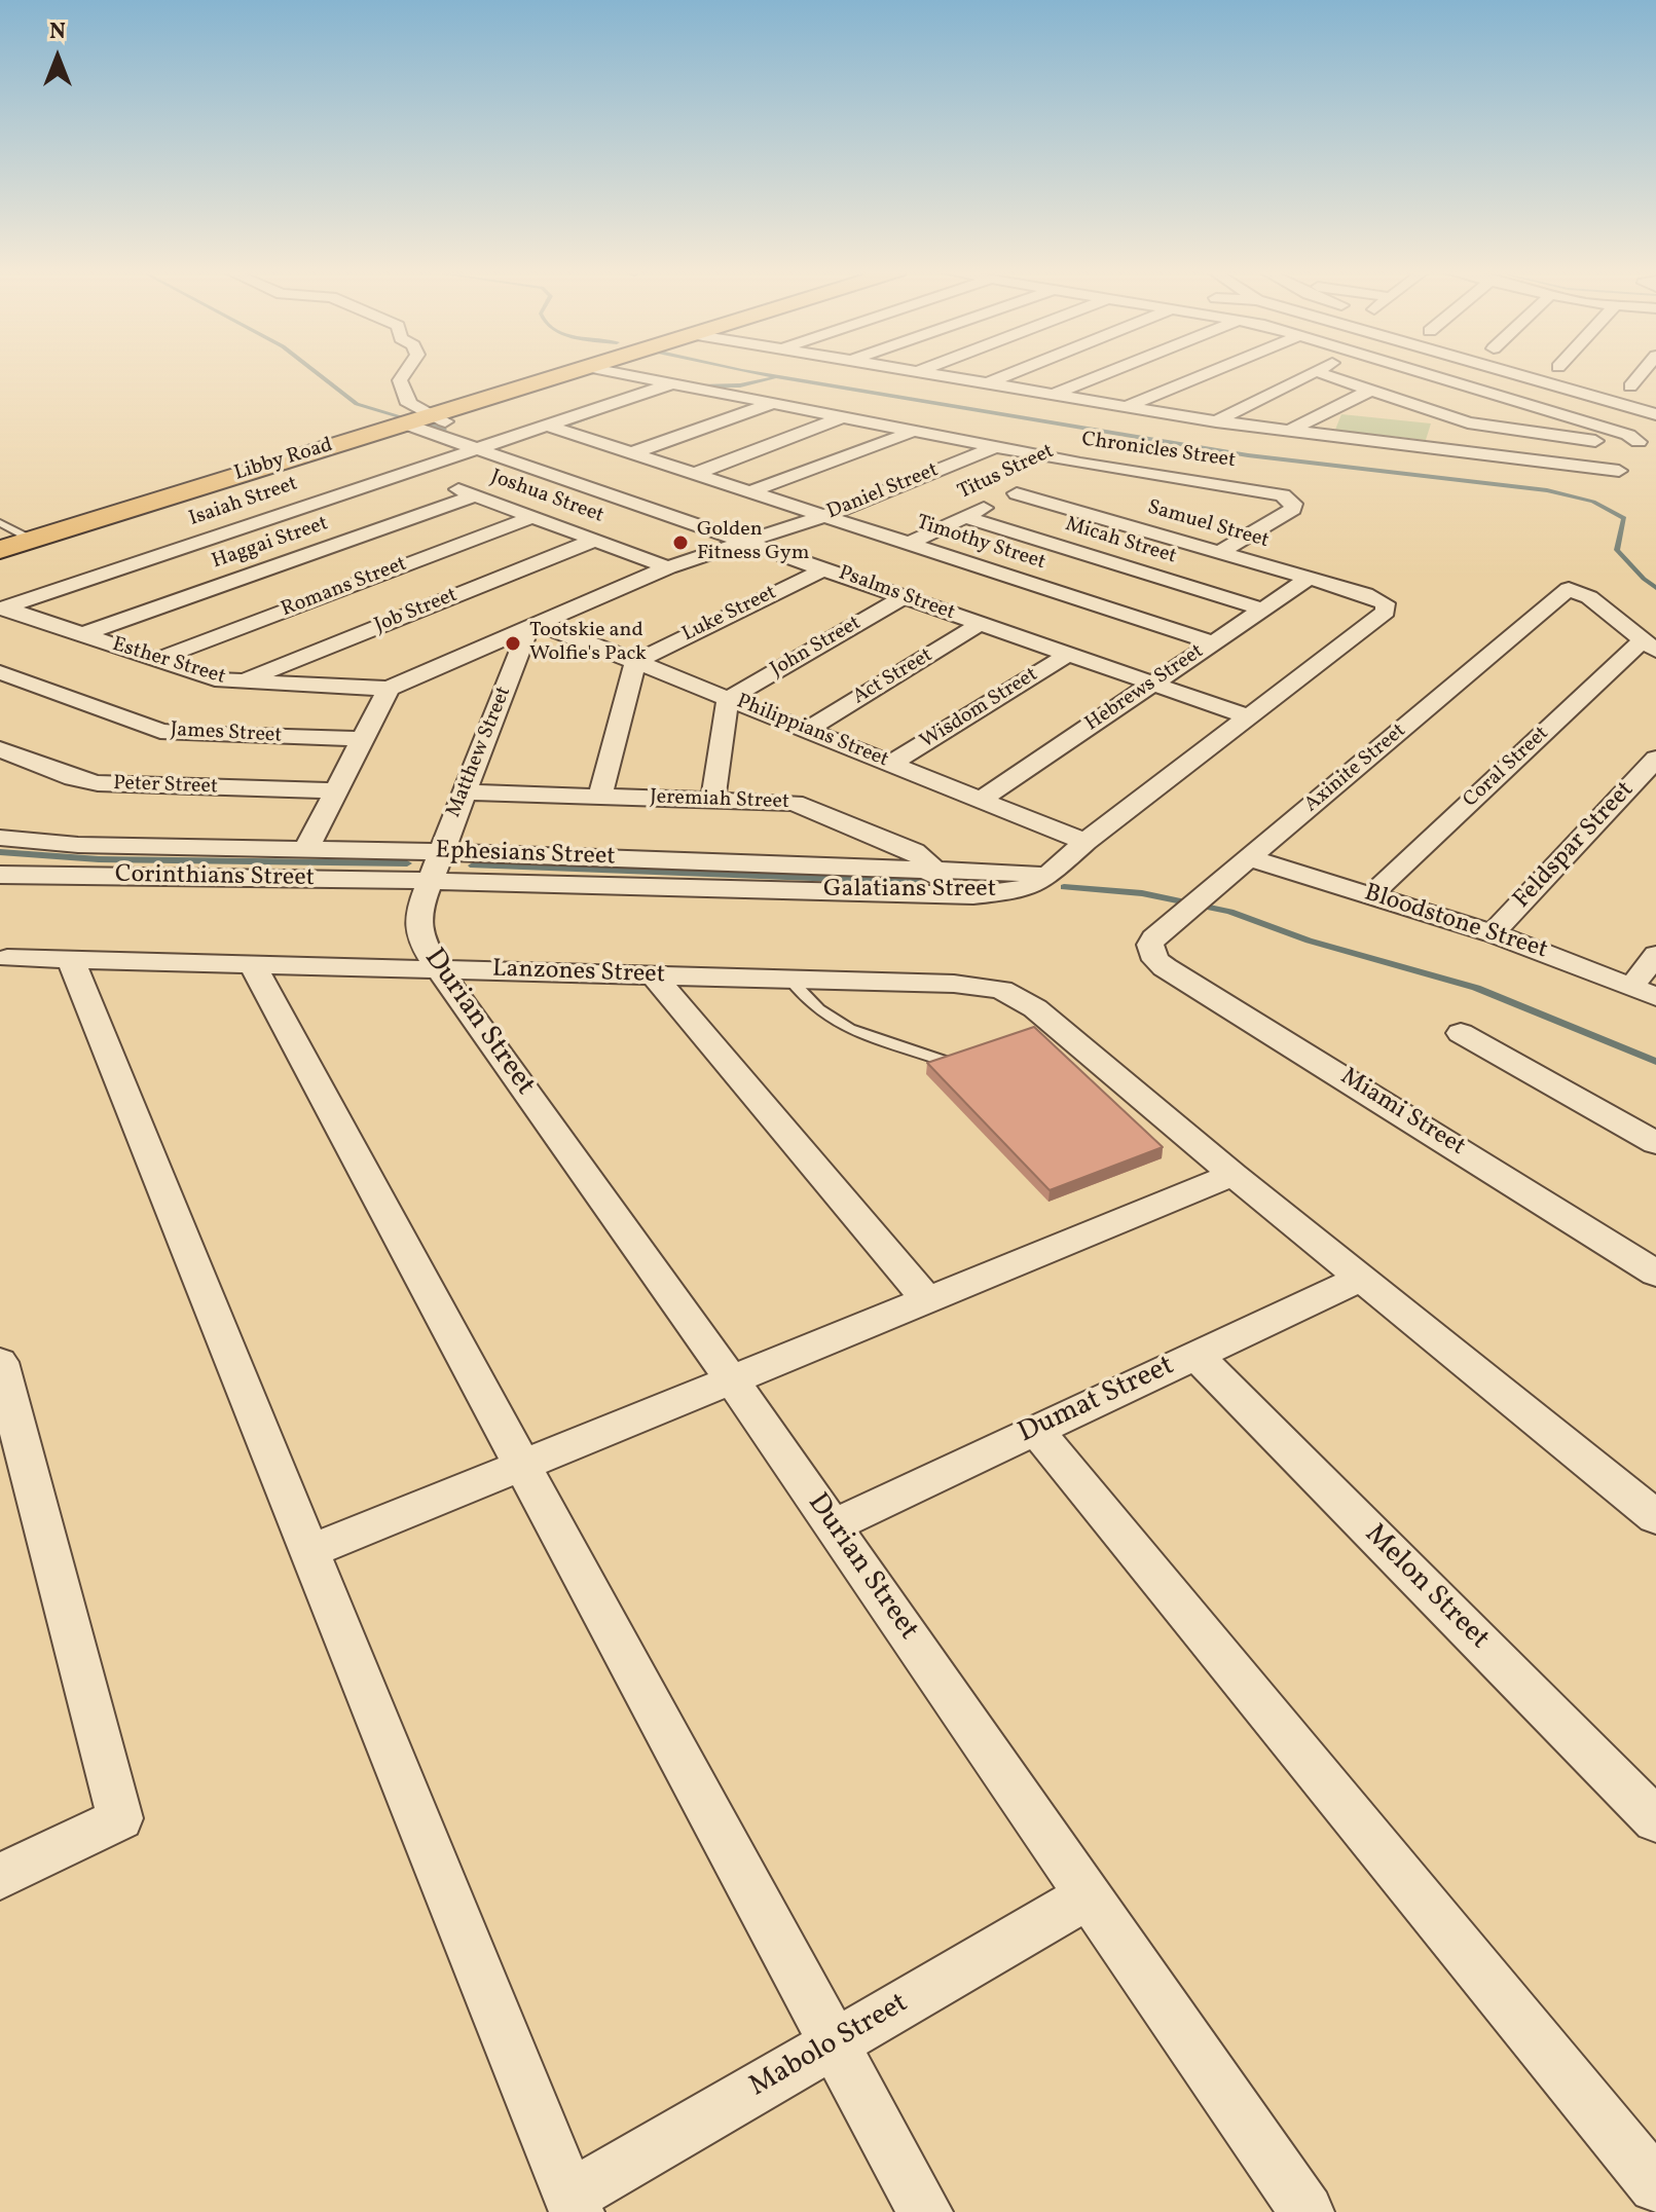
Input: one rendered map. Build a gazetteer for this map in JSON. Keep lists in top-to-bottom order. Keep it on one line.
{"streets":{"main road":["Libby Road"],"street":["Chronicles Street","Titus Street","Daniel Street","Joshua Street","Isaiah Street","Samuel Street","Micah Street","Haggai Street","Timothy Street","Romans Street","Psalms Street","Job Street","Luke Street","John Street","Esther Street","Act Street","Hebrews Street","Wisdom Street","Philippians Street","James Street","Matthew Street","Coral Street","Axinite Street","Peter Street","Jeremiah Street","Feldspar Street","Ephesians Street","Corinthians Street","Galatians Street","Bloodstone Street","Lanzones Street","Durian Street","Miami Street","Dumat Street","Melon Street","Mabolo Street"]},"crossings":[["Chronicles Street","Titus Street"],["Chronicles Street","Daniel Street"],["Chronicles Street","Isaiah Street"],["Chronicles Street","Samuel Street"],["Libby Road","Psalms Street"],["Titus Street","Samuel Street"],["Titus Street","Micah Street"],["Titus Street","Timothy Street"],["Daniel Street","Joshua Street"],["Daniel Street","Timothy Street"],["Daniel Street","Psalms Street"],["Daniel Street","Esther Street"],["Daniel Street","Philippians Street"],["Daniel Street","Matthew Street"],["Joshua Street","Isaiah Street"],["Joshua Street","Haggai Street"],["Joshua Street","Romans Street"],["Joshua Street","Job Street"],["Isaiah Street","Timothy Street"],["Isaiah Street","Psalms Street"],["Isaiah Street","Esther Street"],["Samuel Street","Hebrews Street"],["Samuel Street","Galatians Street"],["Micah Street","Hebrews Street"],["Haggai Street","Esther Street"],["Timothy Street","Hebrews Street"],["Romans Street","Esther Street"],["Psalms Street","Luke Street"],["Psalms Street","John Street"],["Psalms Street","Act Street"],["Psalms Street","Hebrews Street"],["Psalms Street","Wisdom Street"],["Psalms Street","Galatians Street"],["Job Street","Esther Street"],["Luke Street","Philippians Street"],["John Street","Philippians Street"],["Act Street","Philippians Street"],["Hebrews Street","Philippians Street"],["Wisdom Street","Philippians Street"],["Philippians Street","Matthew Street"],["Philippians Street","Galatians Street"],["Matthew Street","Jeremiah Street"],["Matthew Street","Ephesians Street"],["Matthew Street","Corinthians Street"],["Matthew Street","Galatians Street"],["Matthew Street","Durian Street"],["Coral Street","Axinite Street"],["Coral Street","Bloodstone Street"],["Axinite Street","Bloodstone Street"],["Axinite Street","Miami Street"],["Jeremiah Street","Ephesians Street"],["Jeremiah Street","Galatians Street"],["Feldspar Street","Bloodstone Street"],["Ephesians Street","Galatians Street"],["Corinthians Street","Galatians Street"],["Lanzones Street","Durian Street"],["Durian Street","Dumat Street"],["Durian Street","Mabolo Street"],["Dumat Street","Melon Street"]],"places":["Golden Fitness Gym","Tootskie and Wolfie's Pack"],"north":"top"}
